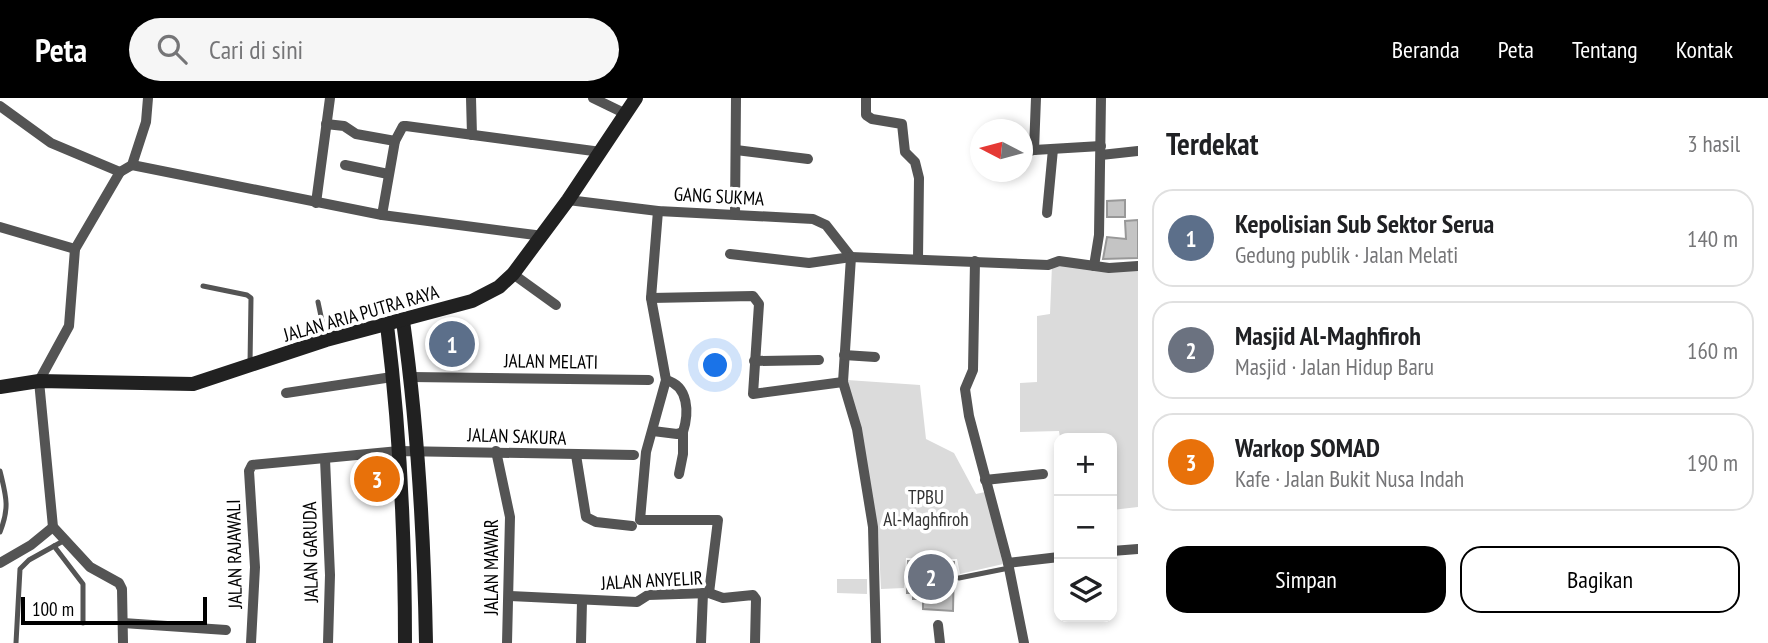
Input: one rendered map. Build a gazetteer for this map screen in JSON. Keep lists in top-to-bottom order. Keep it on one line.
{"streets":{"main road":["JALAN ARIA PUTRA RAYA"],"street":["GANG SUKMA","JALAN MELATI","JALAN SAKURA","JALAN GARUDA","JALAN RAJAWALI","JALAN MAWAR","JALAN ANYELIR"]},"crossings":[["GANG SUKMA","JALAN ARIA PUTRA RAYA"],["JALAN SAKURA","JALAN GARUDA"],["JALAN SAKURA","JALAN RAJAWALI"],["JALAN SAKURA","JALAN MAWAR"],["JALAN MAWAR","JALAN ANYELIR"]],"parks":["TPBU Al-Maghfiroh"],"scale_bar":"100 m","north":"left","page":{"header":"Peta","search":"Cari di sini","nav":["Beranda","Peta","Tentang","Kontak"],"heading":["Terdekat","3 hasil"],"list":[{"mark":"1","name":"Kepolisian Sub Sektor Serua","note":"Gedung publik · Jalan Melati","value":"140 m"},{"mark":"2","name":"Masjid Al-Maghfiroh","note":"Masjid · Jalan Hidup Baru","value":"160 m"},{"mark":"3","name":"Warkop SOMAD","note":"Kafe · Jalan Bukit Nusa Indah","value":"190 m"}],"pins":["1","3","2"],"map_buttons":["+","−"],"buttons":["Simpan","Bagikan"],"scale":"100 m"}}
